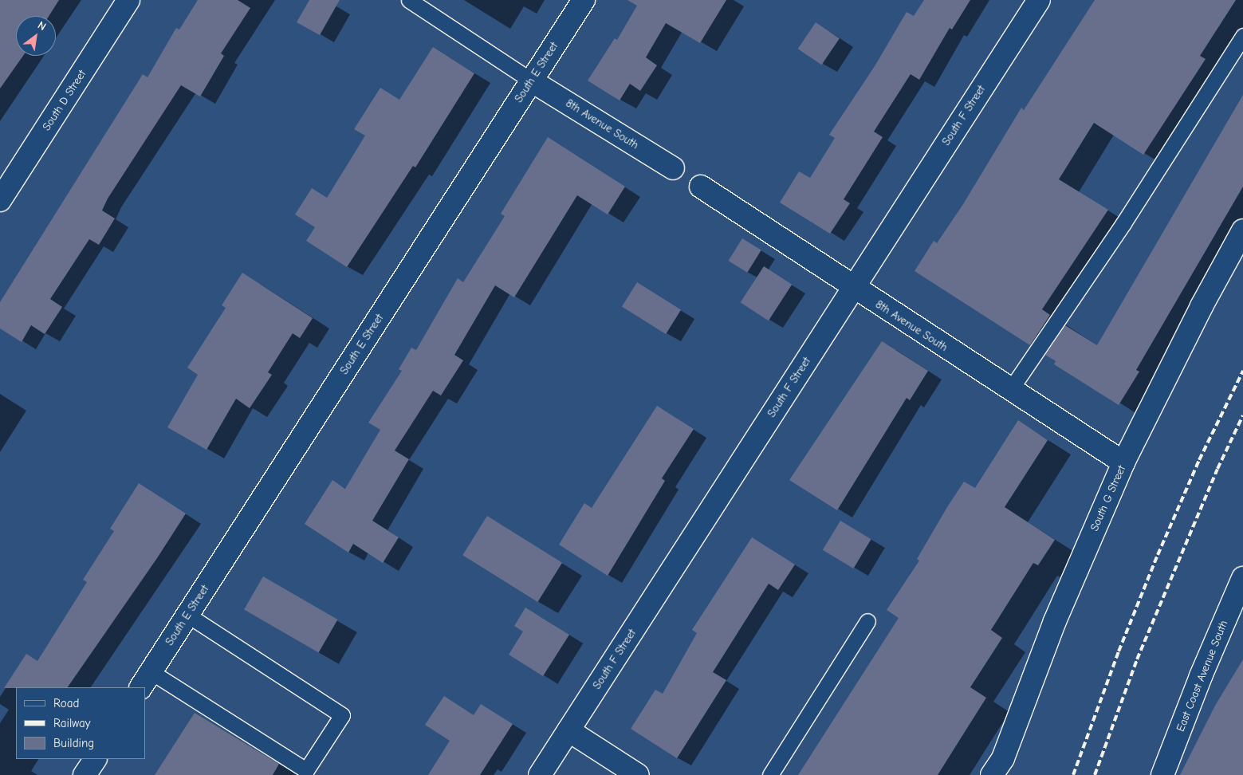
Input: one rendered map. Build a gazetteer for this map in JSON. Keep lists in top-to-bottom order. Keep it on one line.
{"streets":{"street":["South E Street","South D Street","South F Street","8th Avenue South","South G Street","East Coast Avenue South"]},"crossings":[["South E Street","8th Avenue South"],["South F Street","8th Avenue South"],["8th Avenue South","South G Street"]],"legend":["Road","Railway","Building"],"north":"top right"}
